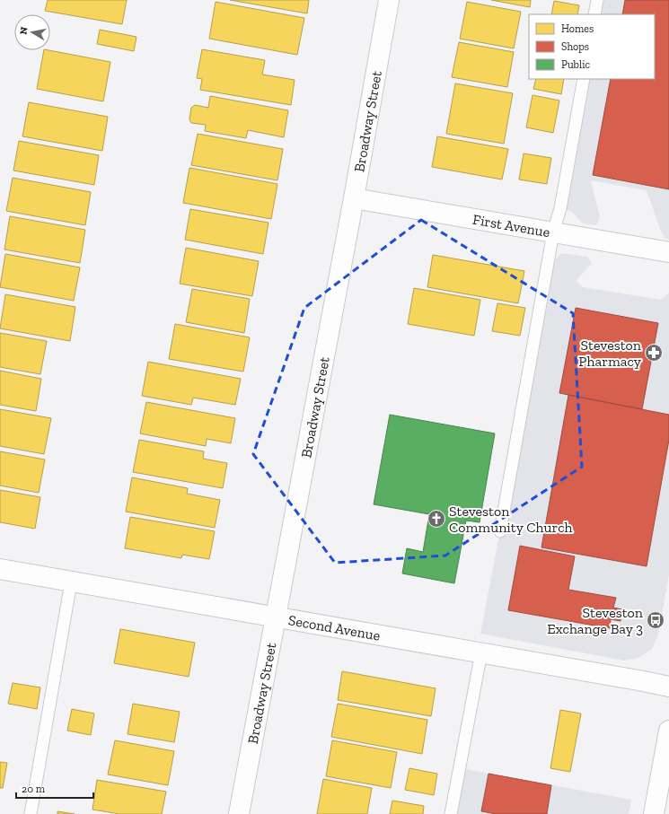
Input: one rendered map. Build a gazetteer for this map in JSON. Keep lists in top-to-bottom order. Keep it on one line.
{"streets":{"street":["Broadway Street","First Avenue","Second Avenue"]},"crossings":[["Broadway Street","First Avenue"],["Broadway Street","Second Avenue"]],"places":{"pharmacy":["Steveston Pharmacy"],"church":["Steveston Community Church"],"bus stop":["Steveston Exchange Bay 3"]},"legend":["Homes","Shops","Public"],"scale_bar":"20 m","north":"left"}
